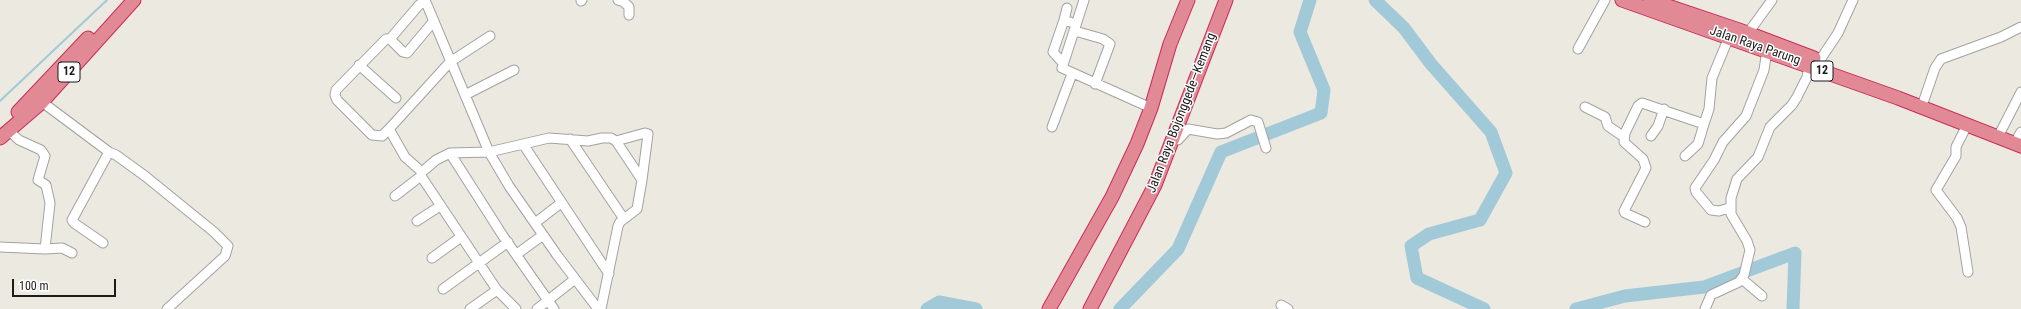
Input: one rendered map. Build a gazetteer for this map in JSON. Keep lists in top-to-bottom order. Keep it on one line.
{"streets":{"highway":["Jalan Raya Parung","12","Jalan Raya Bojonggede—Kemang"]},"scale_bar":"100 m"}
